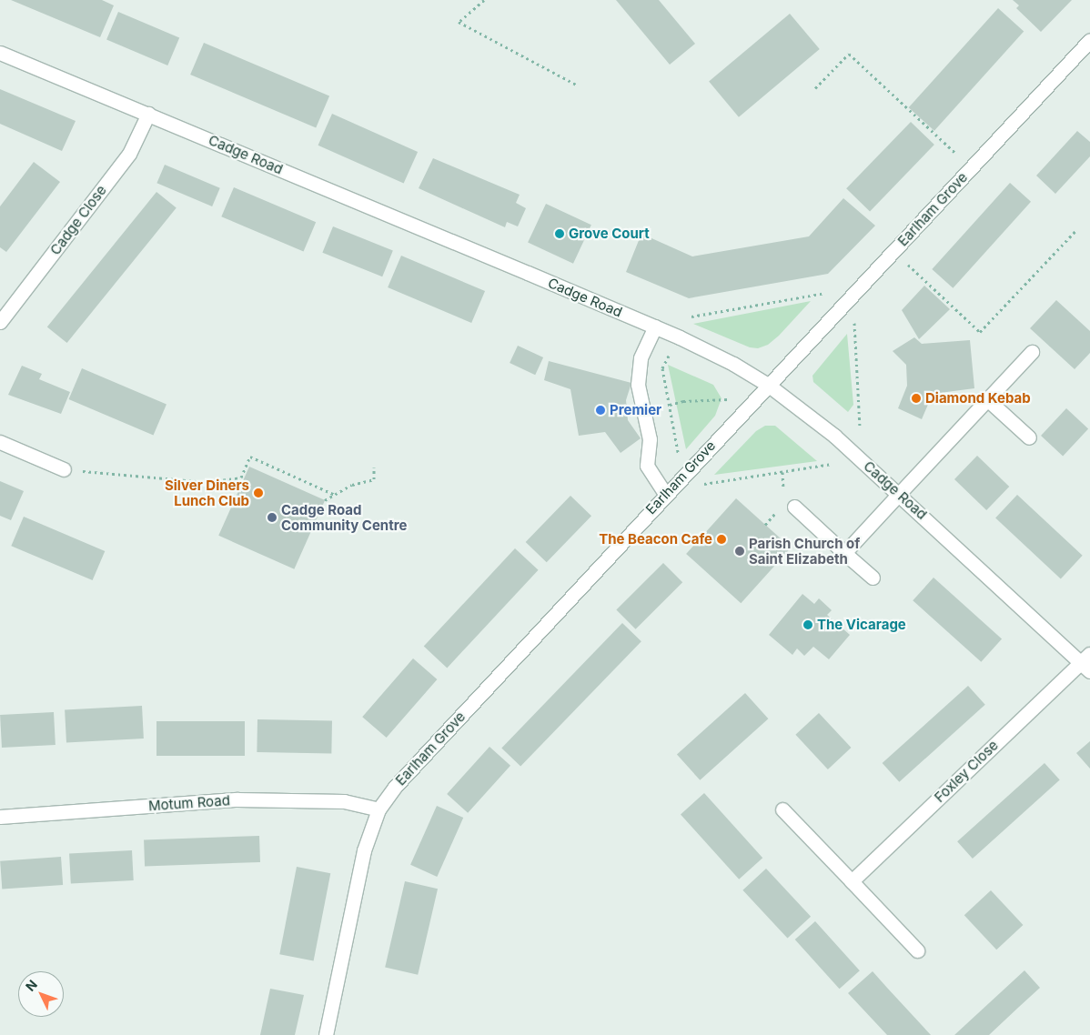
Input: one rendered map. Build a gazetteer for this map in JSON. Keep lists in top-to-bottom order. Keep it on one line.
{"streets":{"street":["Cadge Road","Earlham Grove","Cadge Close","Foxley Close","Motum Road"]},"crossings":[["Cadge Road","Earlham Grove"],["Cadge Road","Cadge Close"],["Cadge Road","Foxley Close"],["Earlham Grove","Motum Road"]],"places":["Grove Court","Diamond Kebab","Premier","Silver Diners Lunch Club","Cadge Road Community Centre","The Beacon Cafe","Parish Church of Saint Elizabeth","The Vicarage"],"north":"top left"}
